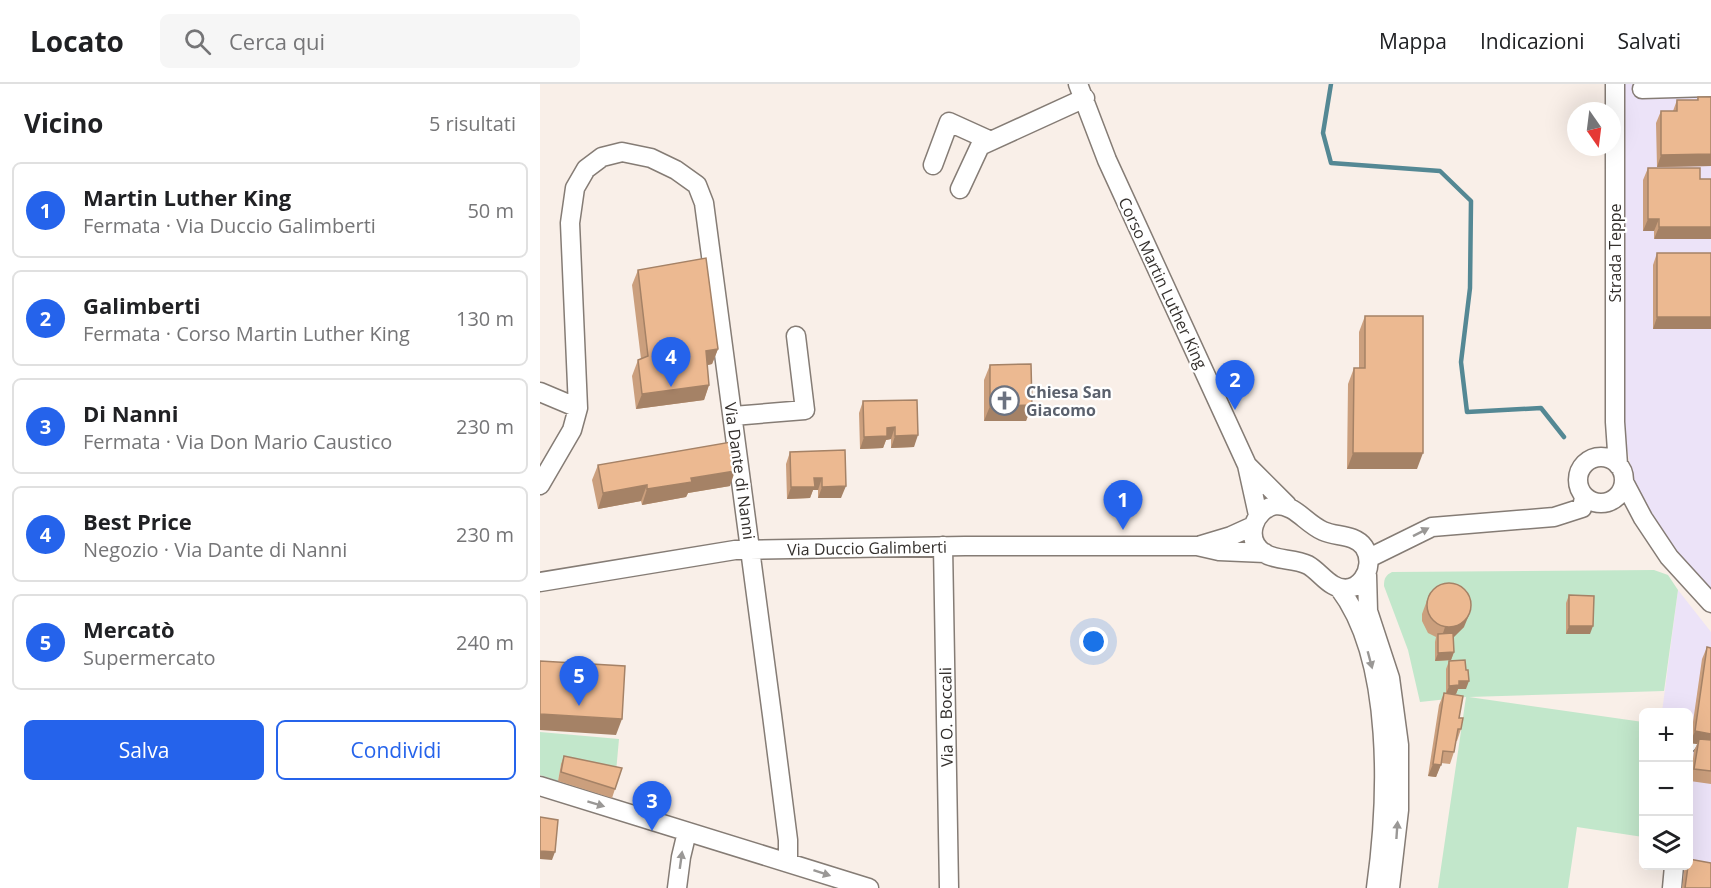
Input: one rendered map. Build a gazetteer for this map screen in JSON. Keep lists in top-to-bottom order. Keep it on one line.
{"streets":{"street":["Strada Teppe","Corso Martin Luther King","Via Dante di Nanni","Via Duccio Galimberti","Via O. Boccali"]},"crossings":[["Corso Martin Luther King","Via Duccio Galimberti"],["Via Dante di Nanni","Via Duccio Galimberti"],["Via Duccio Galimberti","Via O. Boccali"]],"places":{"church":["Chiesa San Giacomo"]},"north":"bottom","page":{"header":"Locato","search":"Cerca qui","nav":["Mappa","Indicazioni","Salvati"],"heading":["Vicino","5 risultati"],"list":[{"mark":"1","name":"Martin Luther King","note":"Fermata · Via Duccio Galimberti","value":"50 m"},{"mark":"2","name":"Galimberti","note":"Fermata · Corso Martin Luther King","value":"130 m"},{"mark":"3","name":"Di Nanni","note":"Fermata · Via Don Mario Caustico","value":"230 m"},{"mark":"4","name":"Best Price","note":"Negozio · Via Dante di Nanni","value":"230 m"},{"mark":"5","name":"Mercatò","note":"Supermercato","value":"240 m"}],"pins":["4","2","1","5","3"],"buttons":["Salva","Condividi"],"map_buttons":["+","−"]}}
